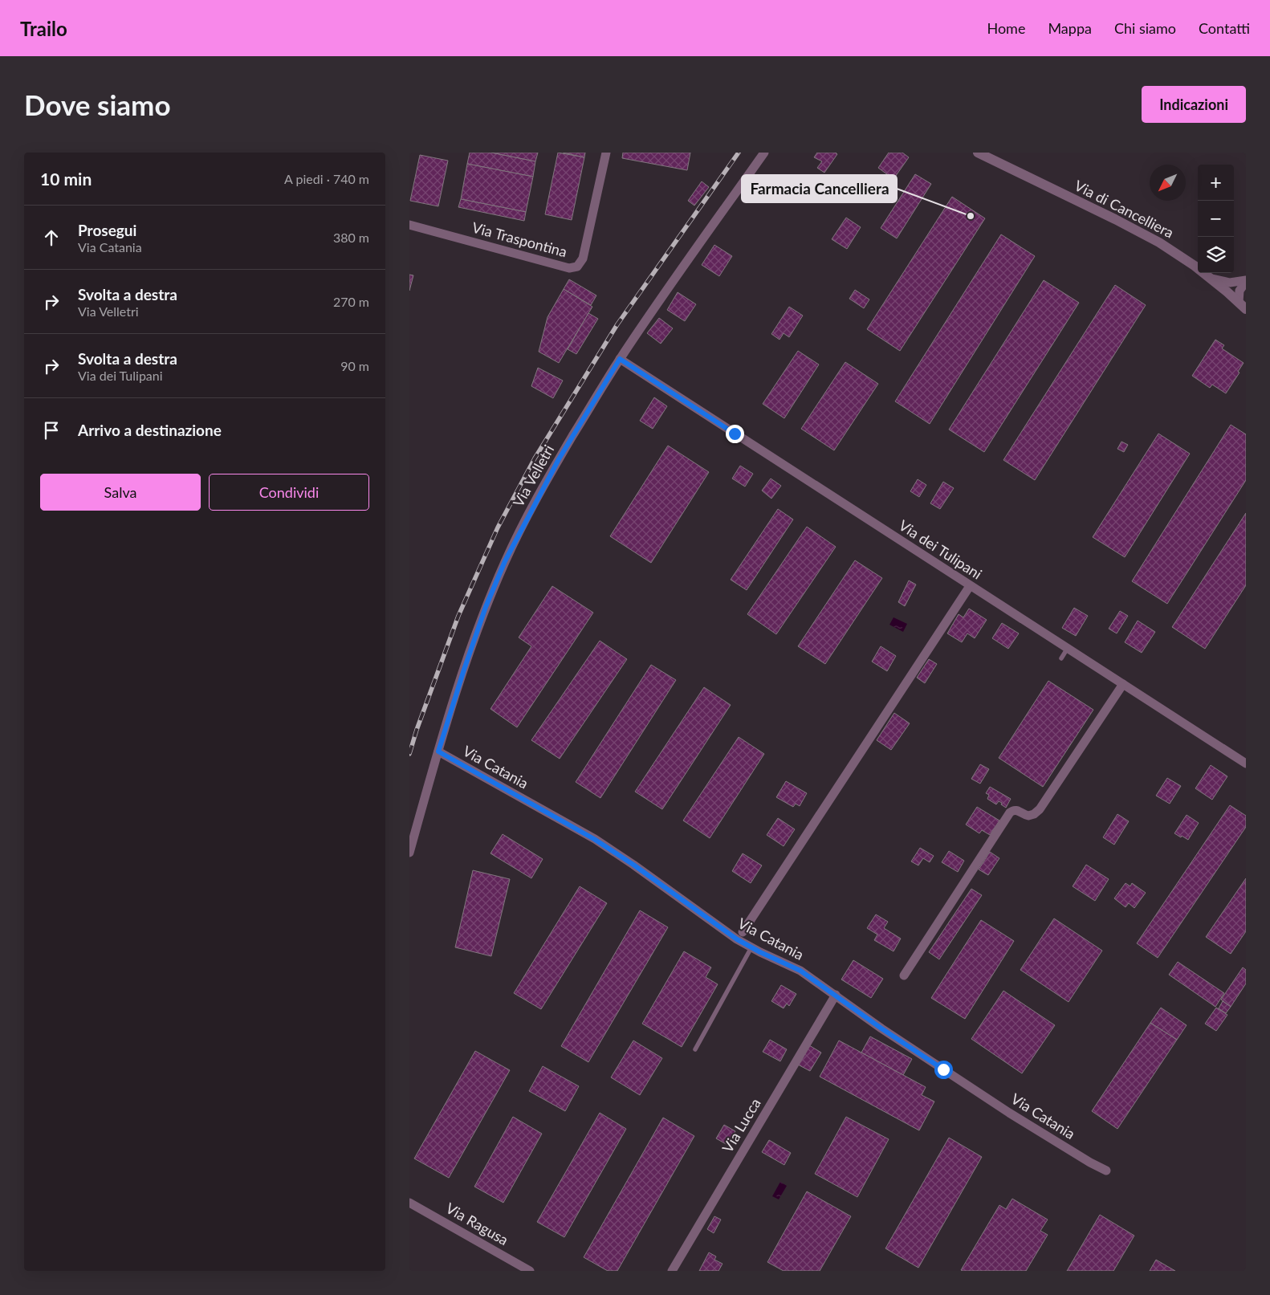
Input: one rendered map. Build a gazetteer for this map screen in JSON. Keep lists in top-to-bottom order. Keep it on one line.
{"streets":{"street":["Via di Cancelliera","Via Traspontina","Via Velletri","Via dei Tulipani","Via Catania","Via Lucca","Via Ragusa"]},"crossings":[["Via Velletri","Via dei Tulipani"],["Via Velletri","Via Catania"],["Via Catania","Via Lucca"]],"places":["Farmacia Cancelliera"],"north":"bottom left","page":{"header":"Trailo","nav":["Home","Mappa","Chi siamo","Contatti"],"buttons":["Indicazioni",["Salva","Condividi"]],"title":"Dove siamo","heading":["10 min","A piedi · 740 m"],"map_buttons":["+","−"],"list":[["Prosegui","Via Catania","380 m"],["Svolta a destra","Via Velletri","270 m"],["Svolta a destra","Via dei Tulipani","90 m"],"Arrivo a destinazione"]}}
